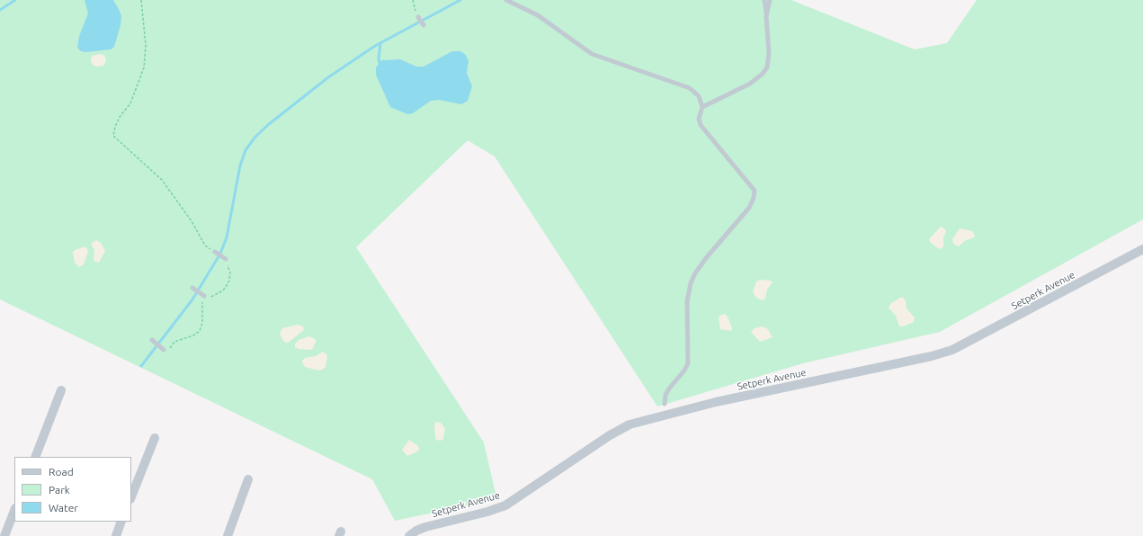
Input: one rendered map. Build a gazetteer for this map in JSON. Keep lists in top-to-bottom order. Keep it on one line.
{"streets":{"street":["Setperk Avenue"]},"legend":["Road","Park","Water"]}
